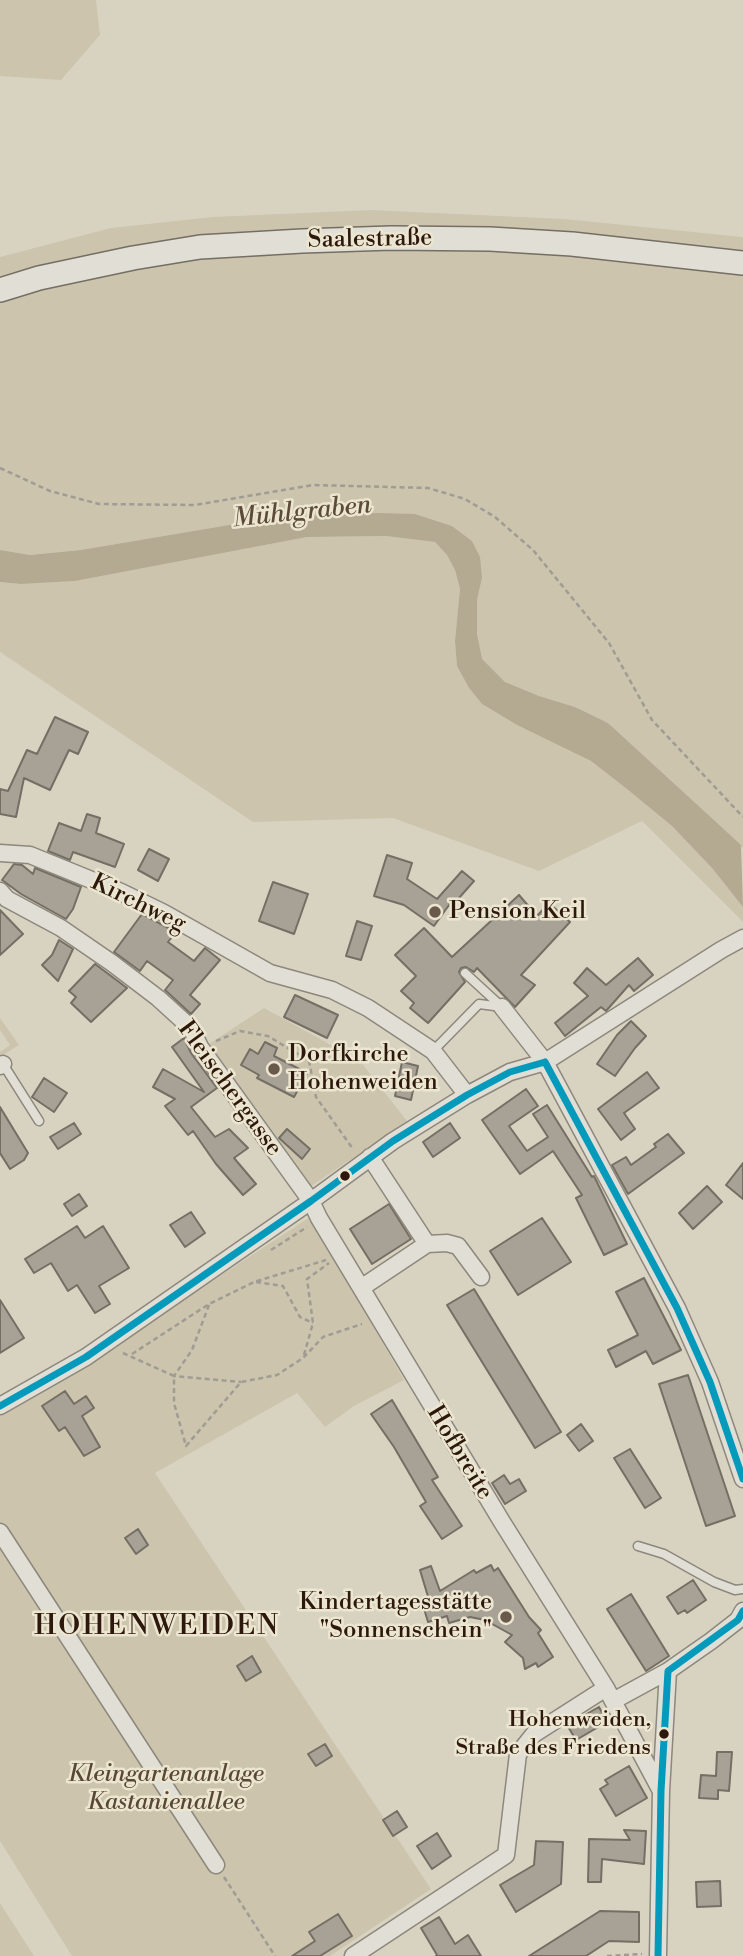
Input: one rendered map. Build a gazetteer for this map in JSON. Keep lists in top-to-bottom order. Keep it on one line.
{"streets":{"street":["Saalestraße","Kirchweg","Fleischergasse","Hofbreite"]},"crossings":[["Fleischergasse","Hofbreite"]],"districts":["HOHENWEIDEN"],"water":["Mühlgraben"],"parks":["Kleingartenanlage Kastanienallee"],"places":["Pension Keil","Dorfkirche Hohenweiden","Kindertagesstätte \"Sonnenschein\"","Hohenweiden, Straße des Friedens"]}
